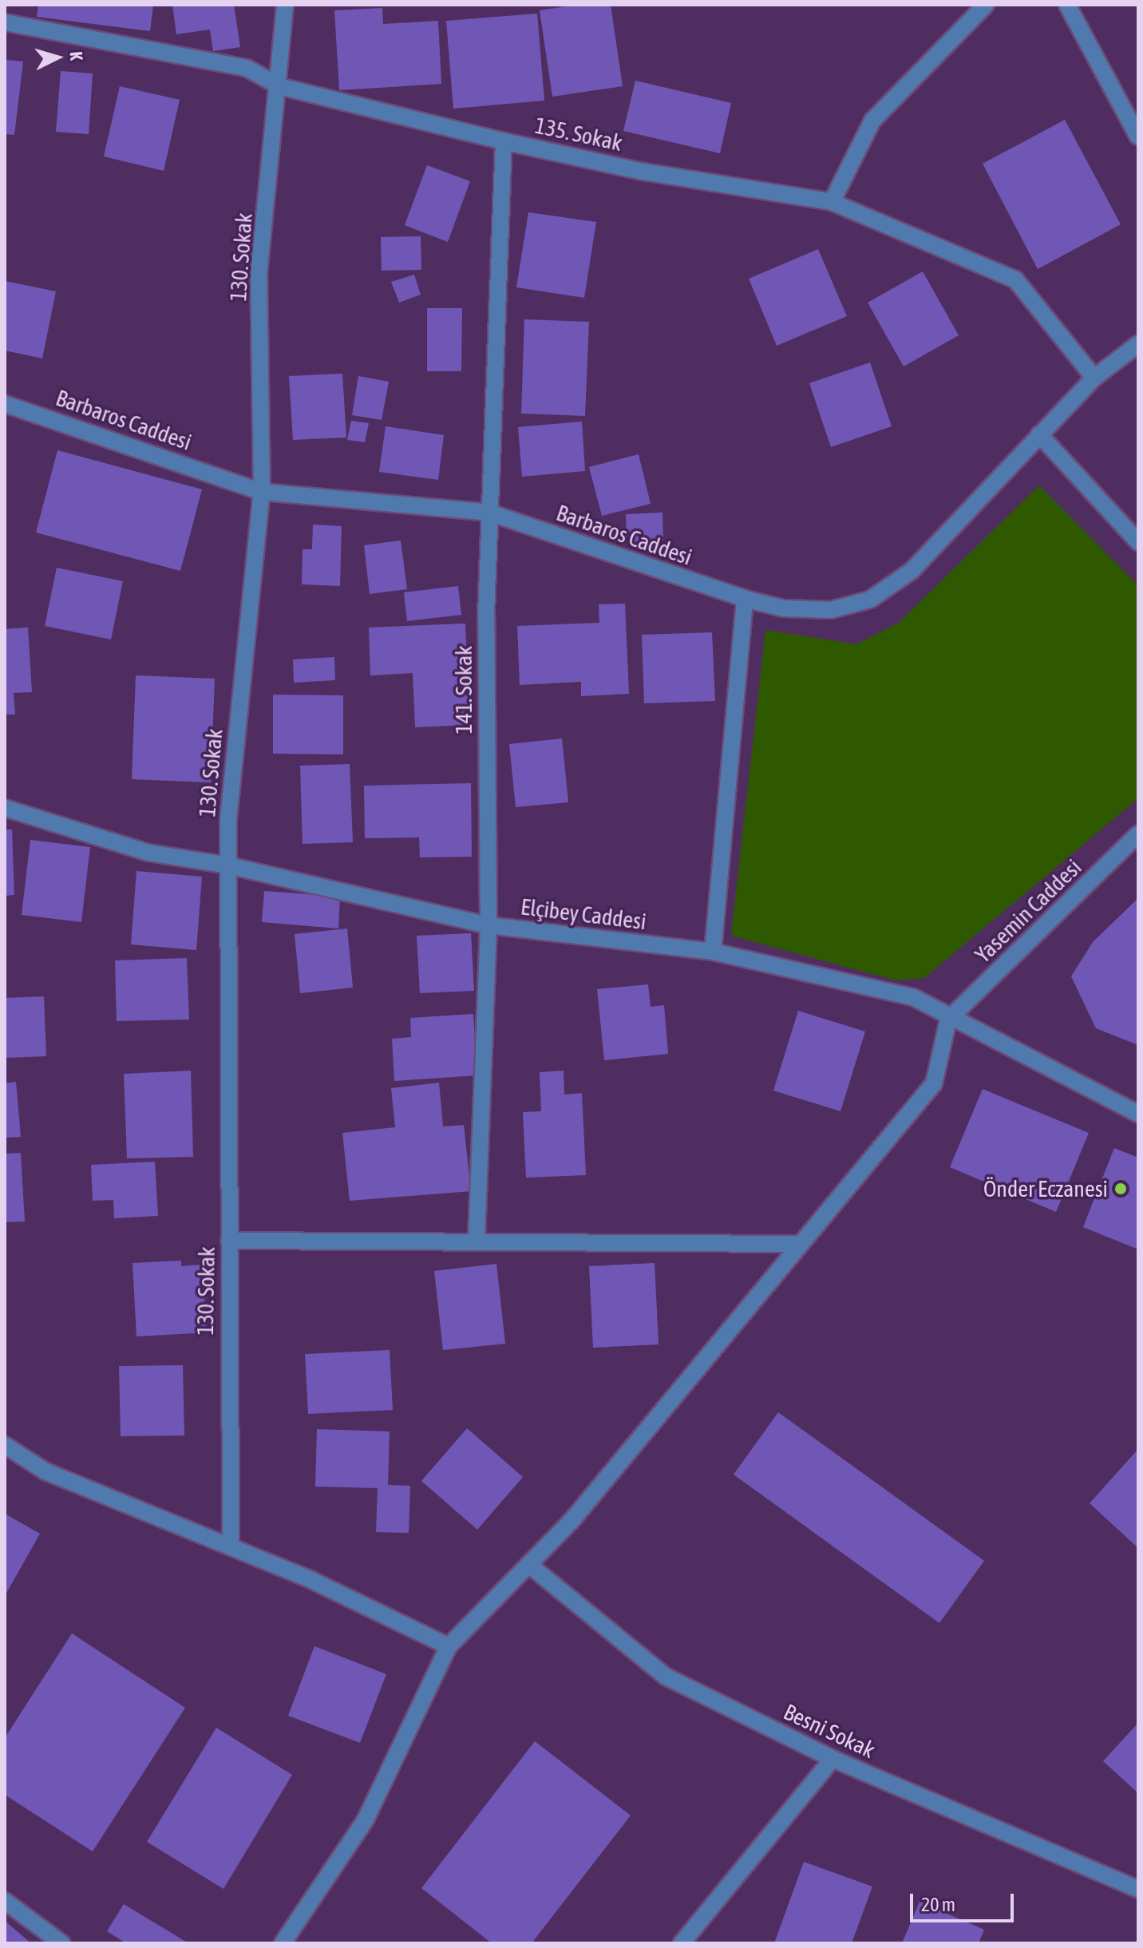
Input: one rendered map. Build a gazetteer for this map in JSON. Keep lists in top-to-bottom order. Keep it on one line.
{"streets":{"street":["135. Sokak","130. Sokak","Barbaros Caddesi","141. Sokak","Yasemin Caddesi","Elçibey Caddesi","Besni Sokak"]},"crossings":[["135. Sokak","130. Sokak"],["135. Sokak","Barbaros Caddesi"],["135. Sokak","141. Sokak"],["130. Sokak","Barbaros Caddesi"],["130. Sokak","Elçibey Caddesi"],["Barbaros Caddesi","141. Sokak"],["141. Sokak","Elçibey Caddesi"],["Yasemin Caddesi","Elçibey Caddesi"]],"places":["Önder Eczanesi"],"scale_bar":"20 m","north":"right"}
